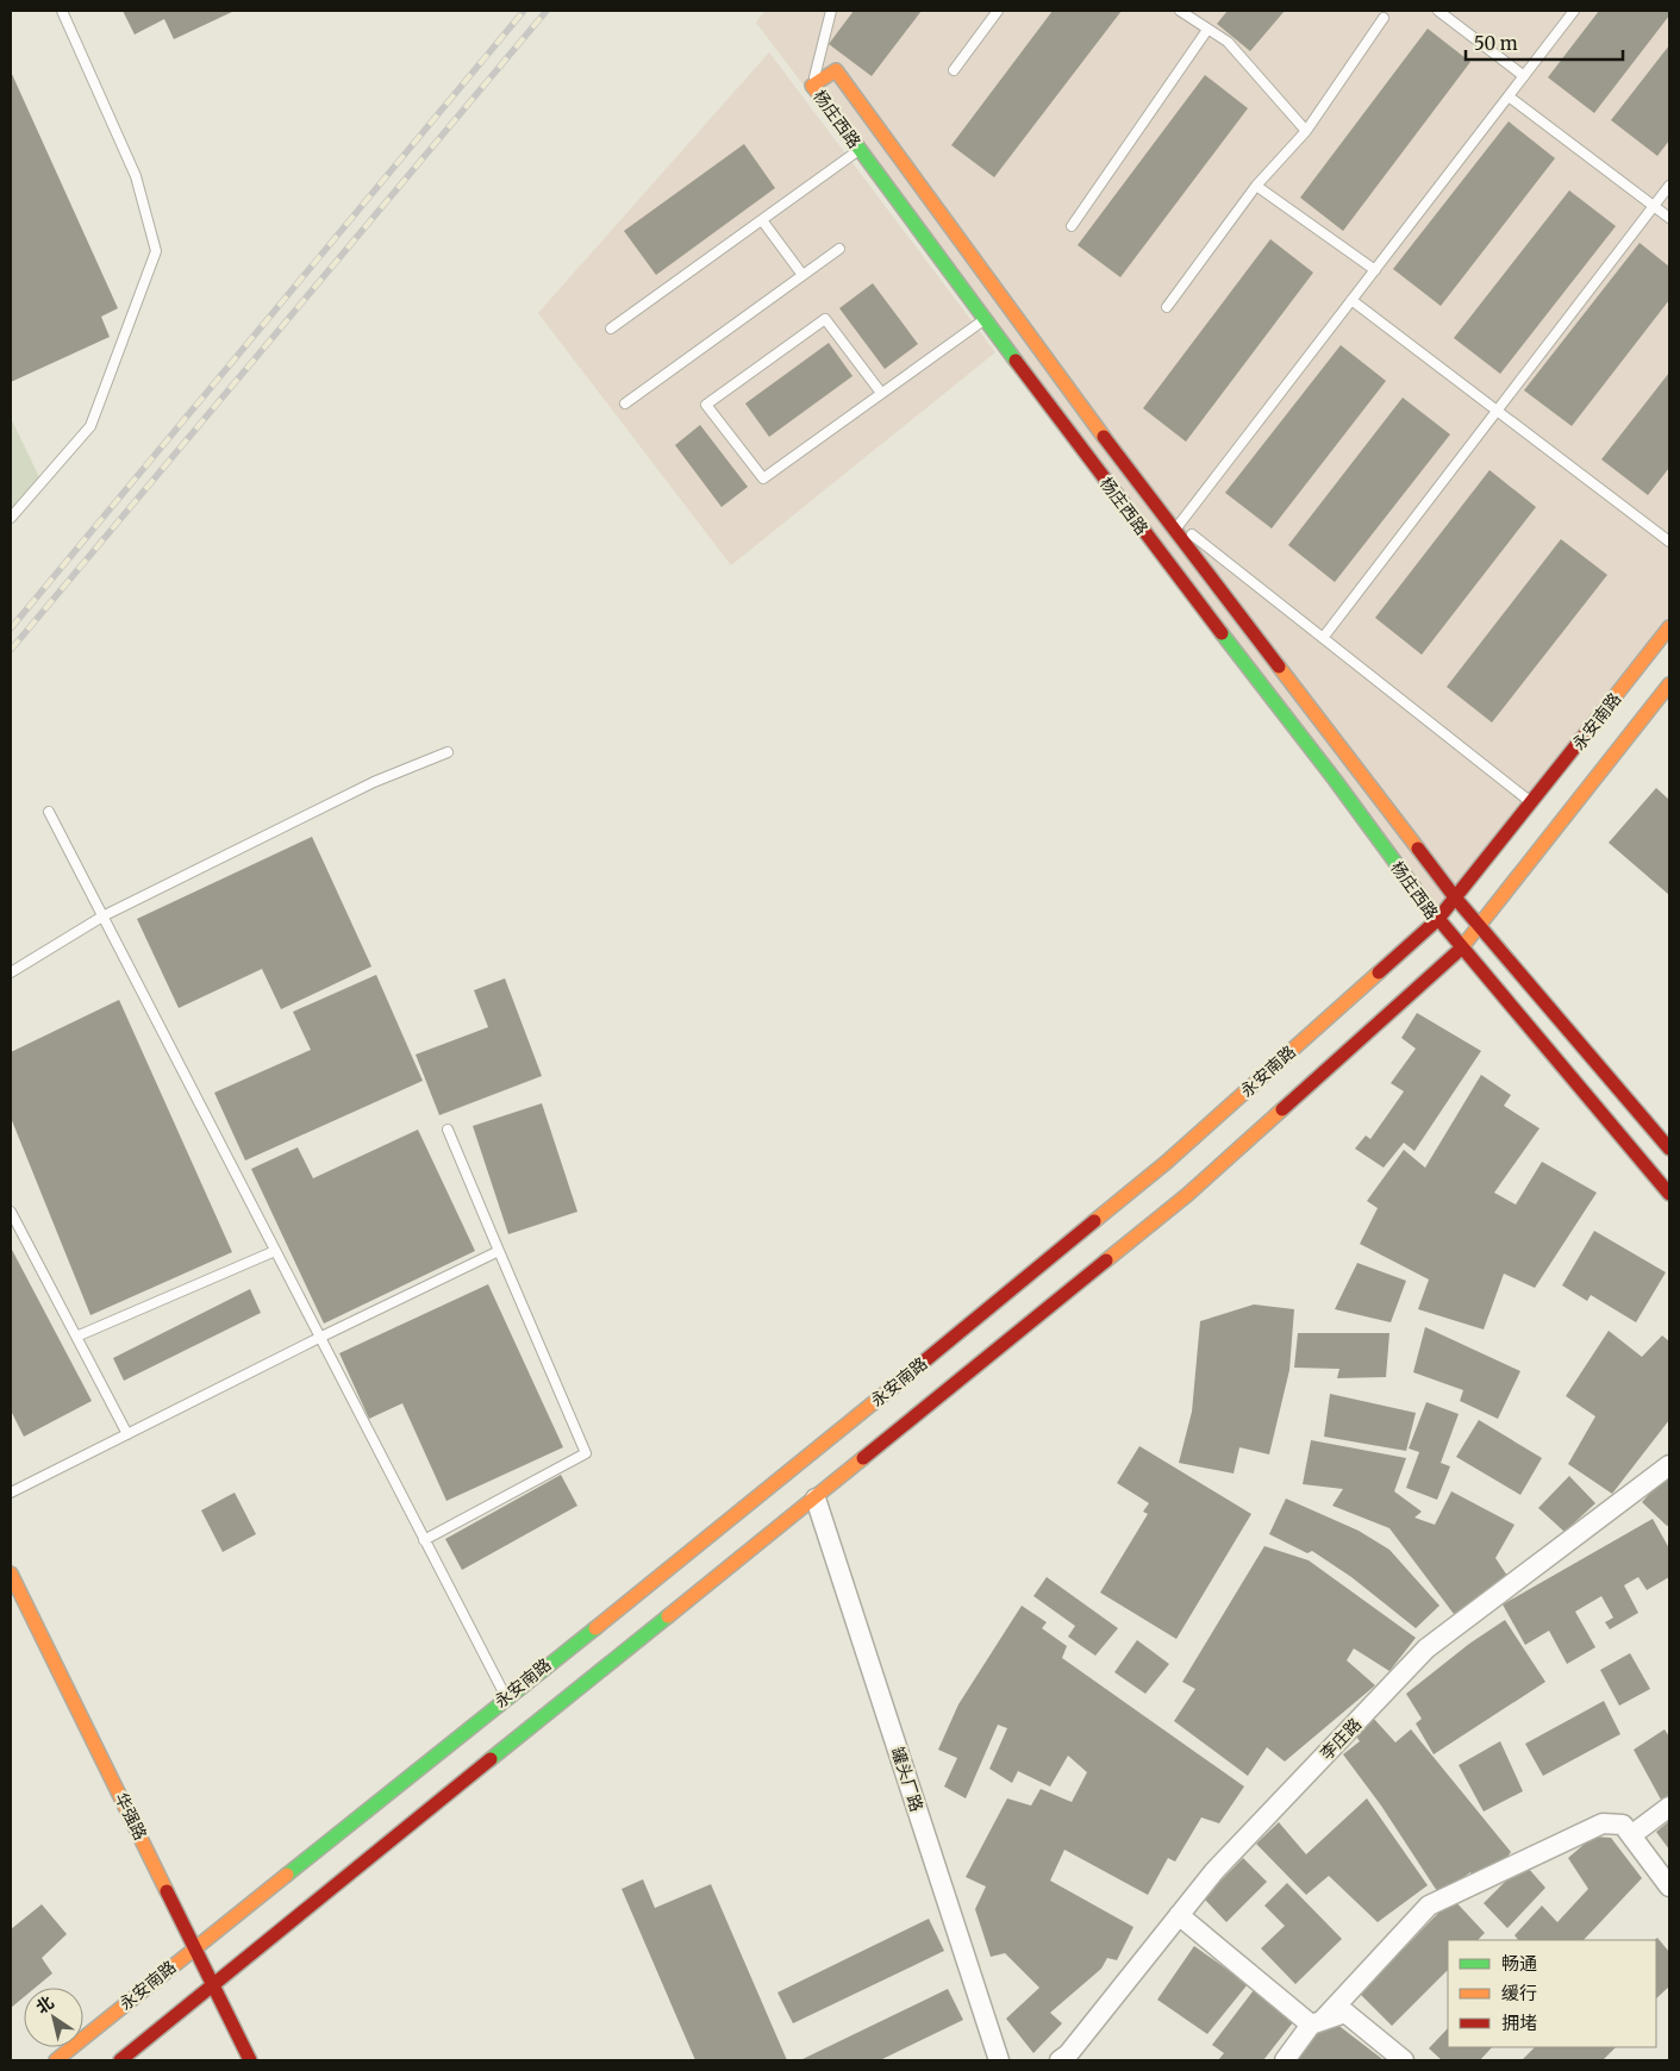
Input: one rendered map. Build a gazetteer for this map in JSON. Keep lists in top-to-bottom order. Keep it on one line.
{"streets":{"main road":["杨庄西路","永安南路","华强路"],"street":["李庄路","罐头厂路"]},"crossings":[["杨庄西路","永安南路"],["永安南路","罐头厂路"],["永安南路","华强路"]],"legend":["畅通","缓行","拥堵"],"scale_bar":"50 m","north":"top left"}
